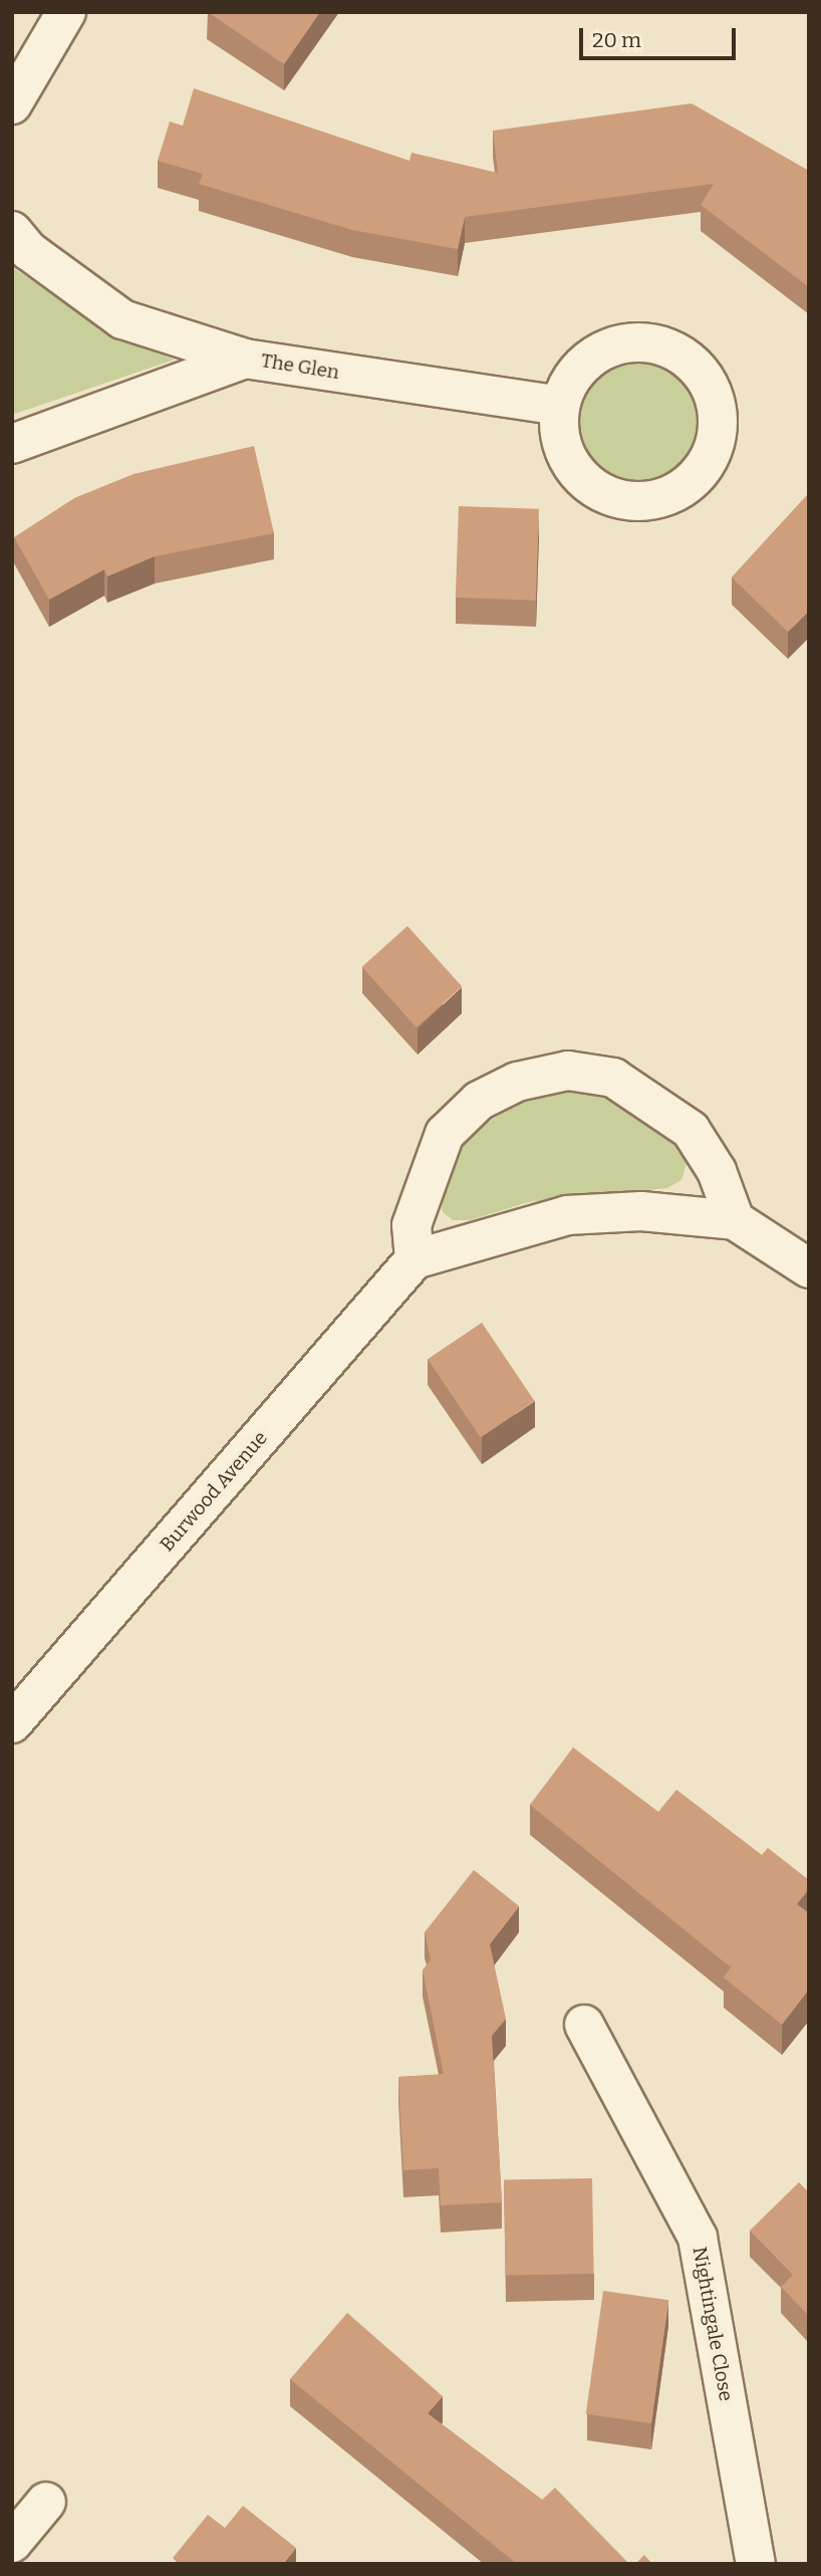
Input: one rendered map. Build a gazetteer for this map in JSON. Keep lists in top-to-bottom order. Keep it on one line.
{"streets":{"street":["The Glen","Burwood Avenue","Nightingale Close"]},"scale_bar":"20 m"}
